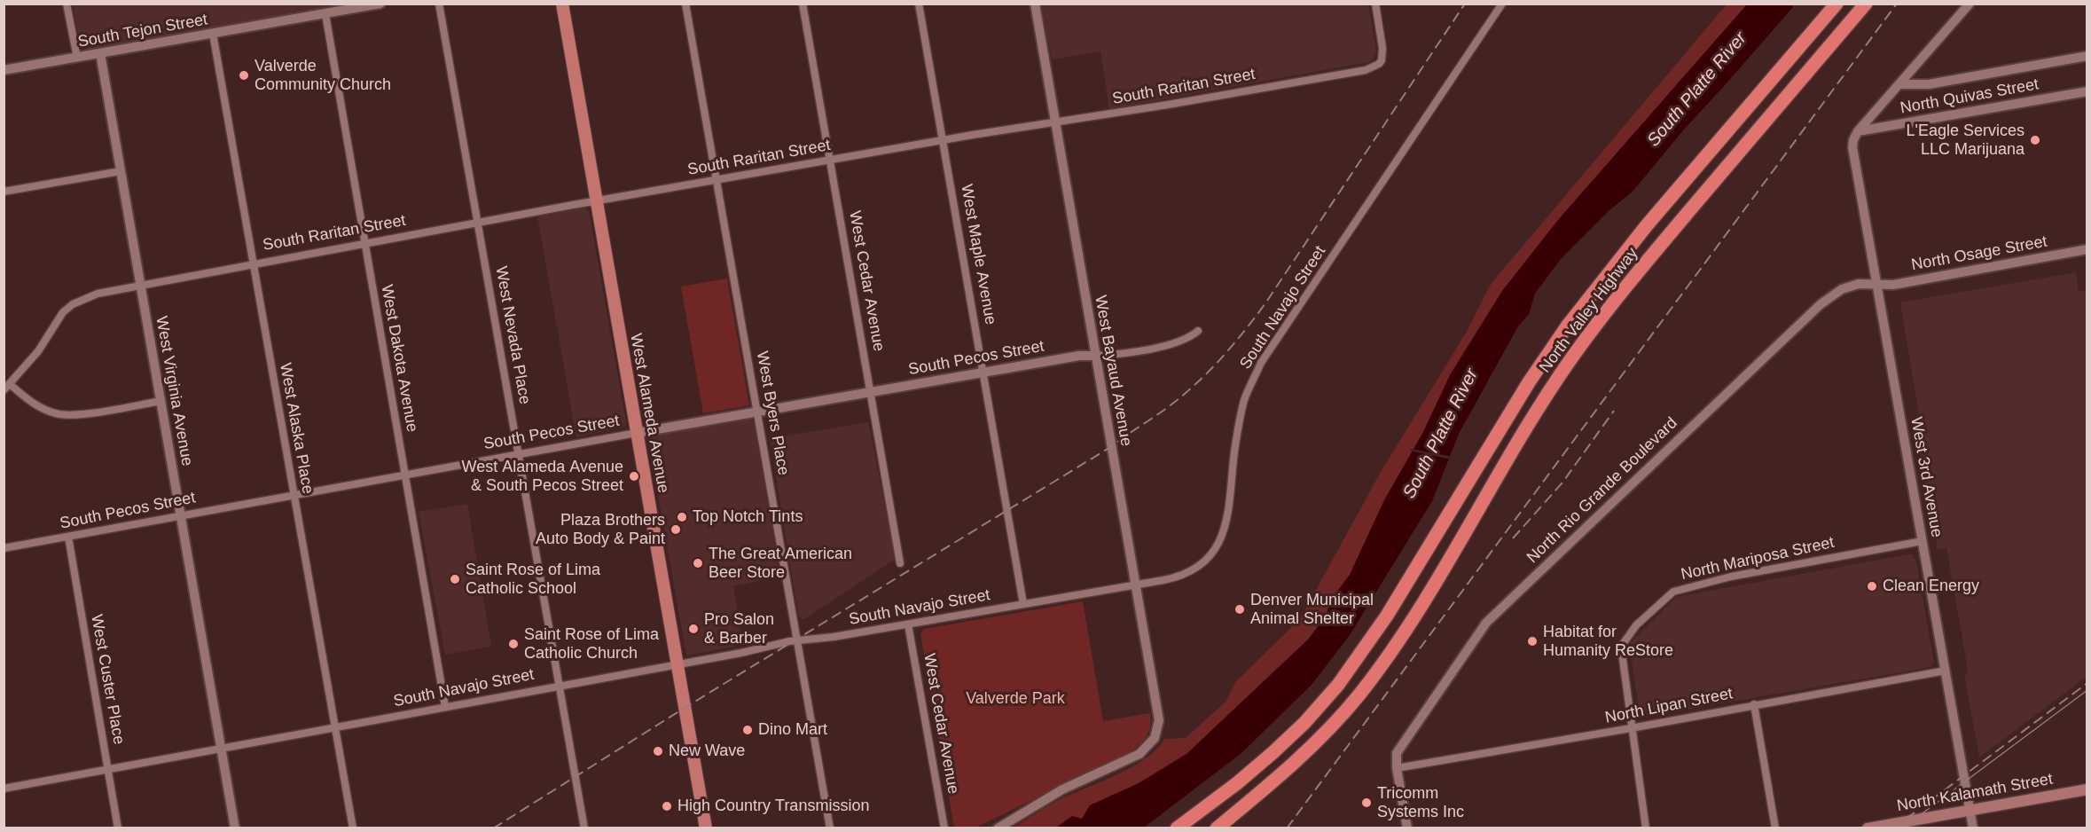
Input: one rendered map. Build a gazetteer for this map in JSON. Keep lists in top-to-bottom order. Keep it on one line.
{"streets":{"highway":["North Valley Highway"],"main road":["West Alameda Avenue","North Kalamath Street"],"street":["South Tejon Street","South Raritan Street","North Quivas Street","North Osage Street","West Maple Avenue","West Cedar Avenue","South Navajo Street","West Nevada Place","West Dakota Avenue","South Pecos Street","West Bayaud Avenue","West Virginia Avenue","West Byers Place","West Alaska Place","West 3rd Avenue","North Rio Grande Boulevard","North Mariposa Street","West Custer Place","North Lipan Street"]},"crossings":[["South Tejon Street","West Dakota Avenue"],["South Tejon Street","West Virginia Avenue"],["South Tejon Street","West Alaska Place"],["South Raritan Street","West Maple Avenue"],["South Raritan Street","West Cedar Avenue"],["South Raritan Street","West Nevada Place"],["South Raritan Street","West Dakota Avenue"],["South Raritan Street","West Bayaud Avenue"],["South Raritan Street","West Virginia Avenue"],["South Raritan Street","West Alameda Avenue"],["South Raritan Street","West Byers Place"],["South Raritan Street","West Alaska Place"],["North Quivas Street","West 3rd Avenue"],["North Osage Street","West 3rd Avenue"],["North Osage Street","North Rio Grande Boulevard"],["West Maple Avenue","South Navajo Street"],["West Maple Avenue","South Pecos Street"],["West Cedar Avenue","South Navajo Street"],["West Cedar Avenue","South Pecos Street"],["South Navajo Street","West Nevada Place"],["South Navajo Street","West Dakota Avenue"],["South Navajo Street","West Bayaud Avenue"],["South Navajo Street","West Virginia Avenue"],["South Navajo Street","West Alameda Avenue"],["South Navajo Street","West Byers Place"],["South Navajo Street","West Alaska Place"],["South Navajo Street","West Custer Place"],["West Nevada Place","South Pecos Street"],["West Dakota Avenue","South Pecos Street"],["South Pecos Street","West Bayaud Avenue"],["South Pecos Street","West Virginia Avenue"],["South Pecos Street","West Alameda Avenue"],["South Pecos Street","West Byers Place"],["South Pecos Street","West Alaska Place"],["South Pecos Street","West Custer Place"],["West 3rd Avenue","North Rio Grande Boulevard"],["West 3rd Avenue","North Mariposa Street"],["West 3rd Avenue","North Lipan Street"],["West 3rd Avenue","North Kalamath Street"],["North Rio Grande Boulevard","North Lipan Street"],["North Mariposa Street","North Lipan Street"]],"water":["South Platte River"],"parks":["Valverde Park"],"places":["Valverde Community Church","L'Eagle Services LLC Marijuana","West Alameda Avenue & South Pecos Street","Top Notch Tints","Plaza Brothers Auto Body & Paint","The Great American Beer Store","Saint Rose of Lima Catholic School","Clean Energy","Denver Municipal Animal Shelter","Pro Salon & Barber","Habitat for Humanity ReStore","Saint Rose of Lima Catholic Church","Dino Mart","New Wave","Tricomm Systems Inc","High Country Transmission"]}
